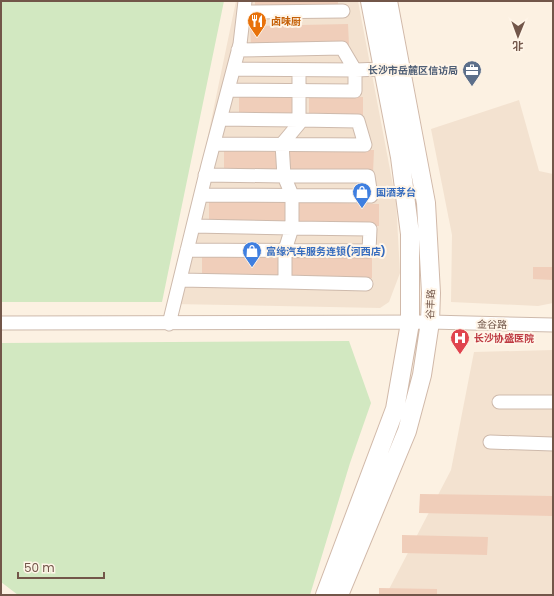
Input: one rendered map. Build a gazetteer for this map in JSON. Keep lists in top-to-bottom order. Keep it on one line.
{"streets":{"street":["谷丰路","金谷路"]},"crossings":[["谷丰路","金谷路"]],"places":{"restaurant":["卤味厨"],"office":["长沙市岳麓区信访局"],"shop":["国酒茅台","富缘汽车服务连锁(河西店)"],"hospital":["长沙协盛医院"]},"scale_bar":"50 m","north":"bottom"}
